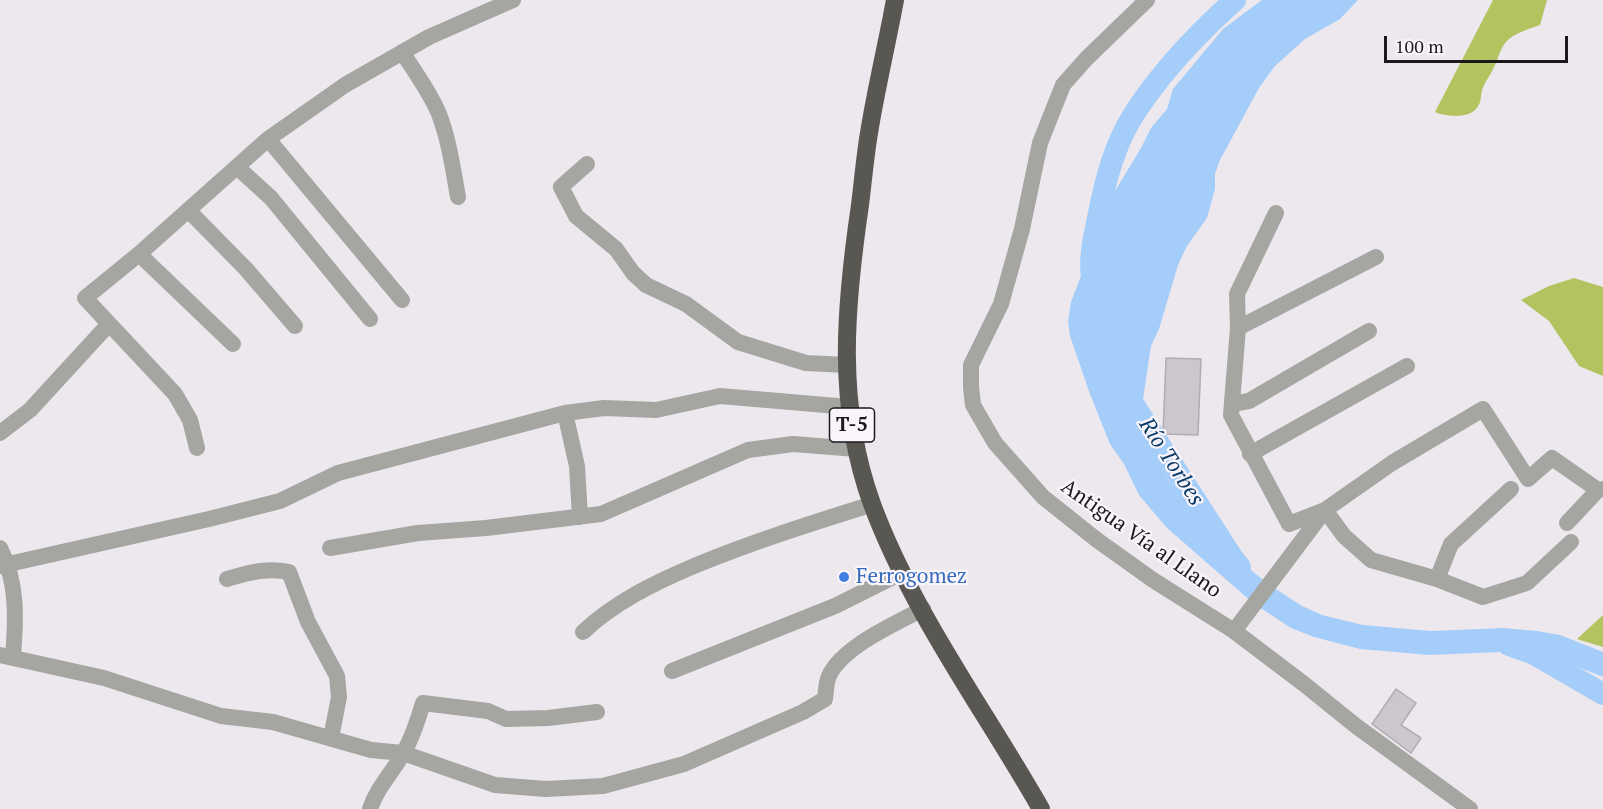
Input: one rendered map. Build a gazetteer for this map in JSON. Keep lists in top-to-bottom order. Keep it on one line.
{"streets":{"highway":["T-5"],"street":["Antigua Vía al Llano"]},"water":["Río Torbes"],"places":["Ferrogomez"],"scale_bar":"100 m"}
